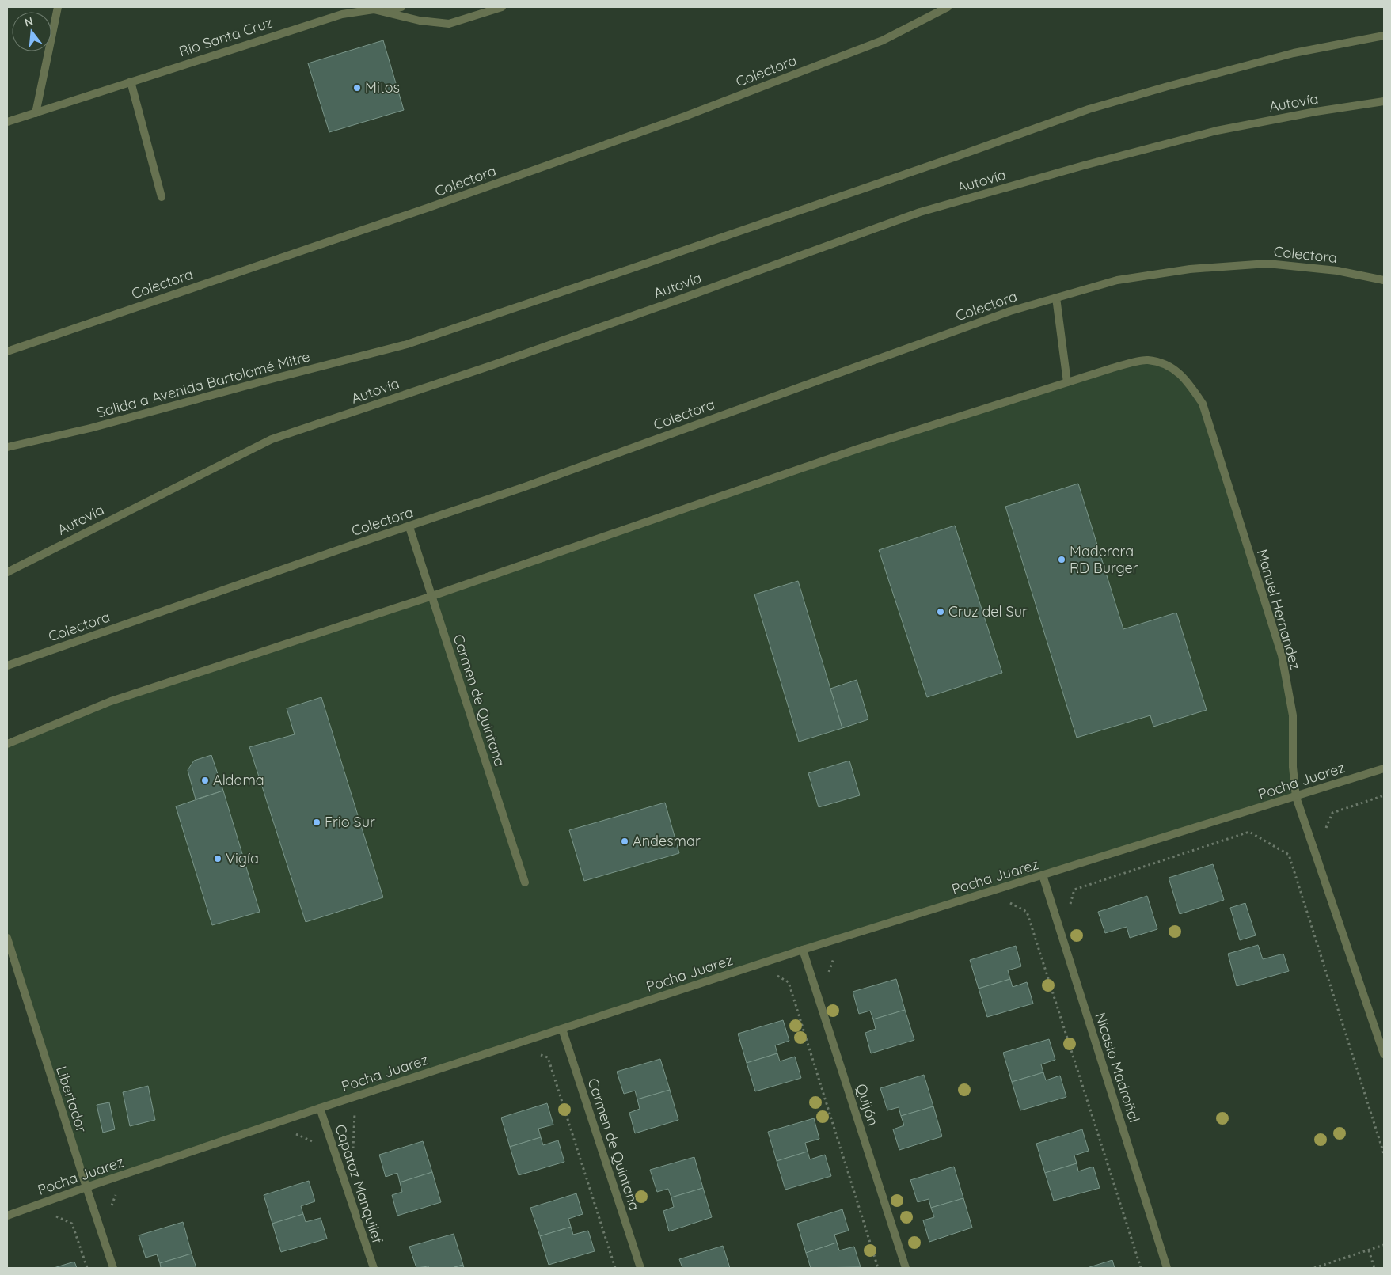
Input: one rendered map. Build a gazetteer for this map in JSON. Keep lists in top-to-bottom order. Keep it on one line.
{"streets":{"street":["Río Santa Cruz","Colectora","Autovía","Salida a Avenida Bartolomé Mitre","Manuel Hernandez","Carmen de Quintana","Pocha Juarez","Nicasio Madroñal","Libertador","Quijón","Capataz Manquilef"]},"crossings":[["Colectora","Carmen de Quintana"],["Manuel Hernandez","Pocha Juarez"],["Carmen de Quintana","Pocha Juarez"],["Pocha Juarez","Nicasio Madroñal"],["Pocha Juarez","Libertador"],["Pocha Juarez","Quijón"],["Pocha Juarez","Capataz Manquilef"]],"places":["Mitos","Maderera RD Burger","Cruz del Sur","Aldama","Frio Sur","Andesmar","Vigía"],"north":"top"}
